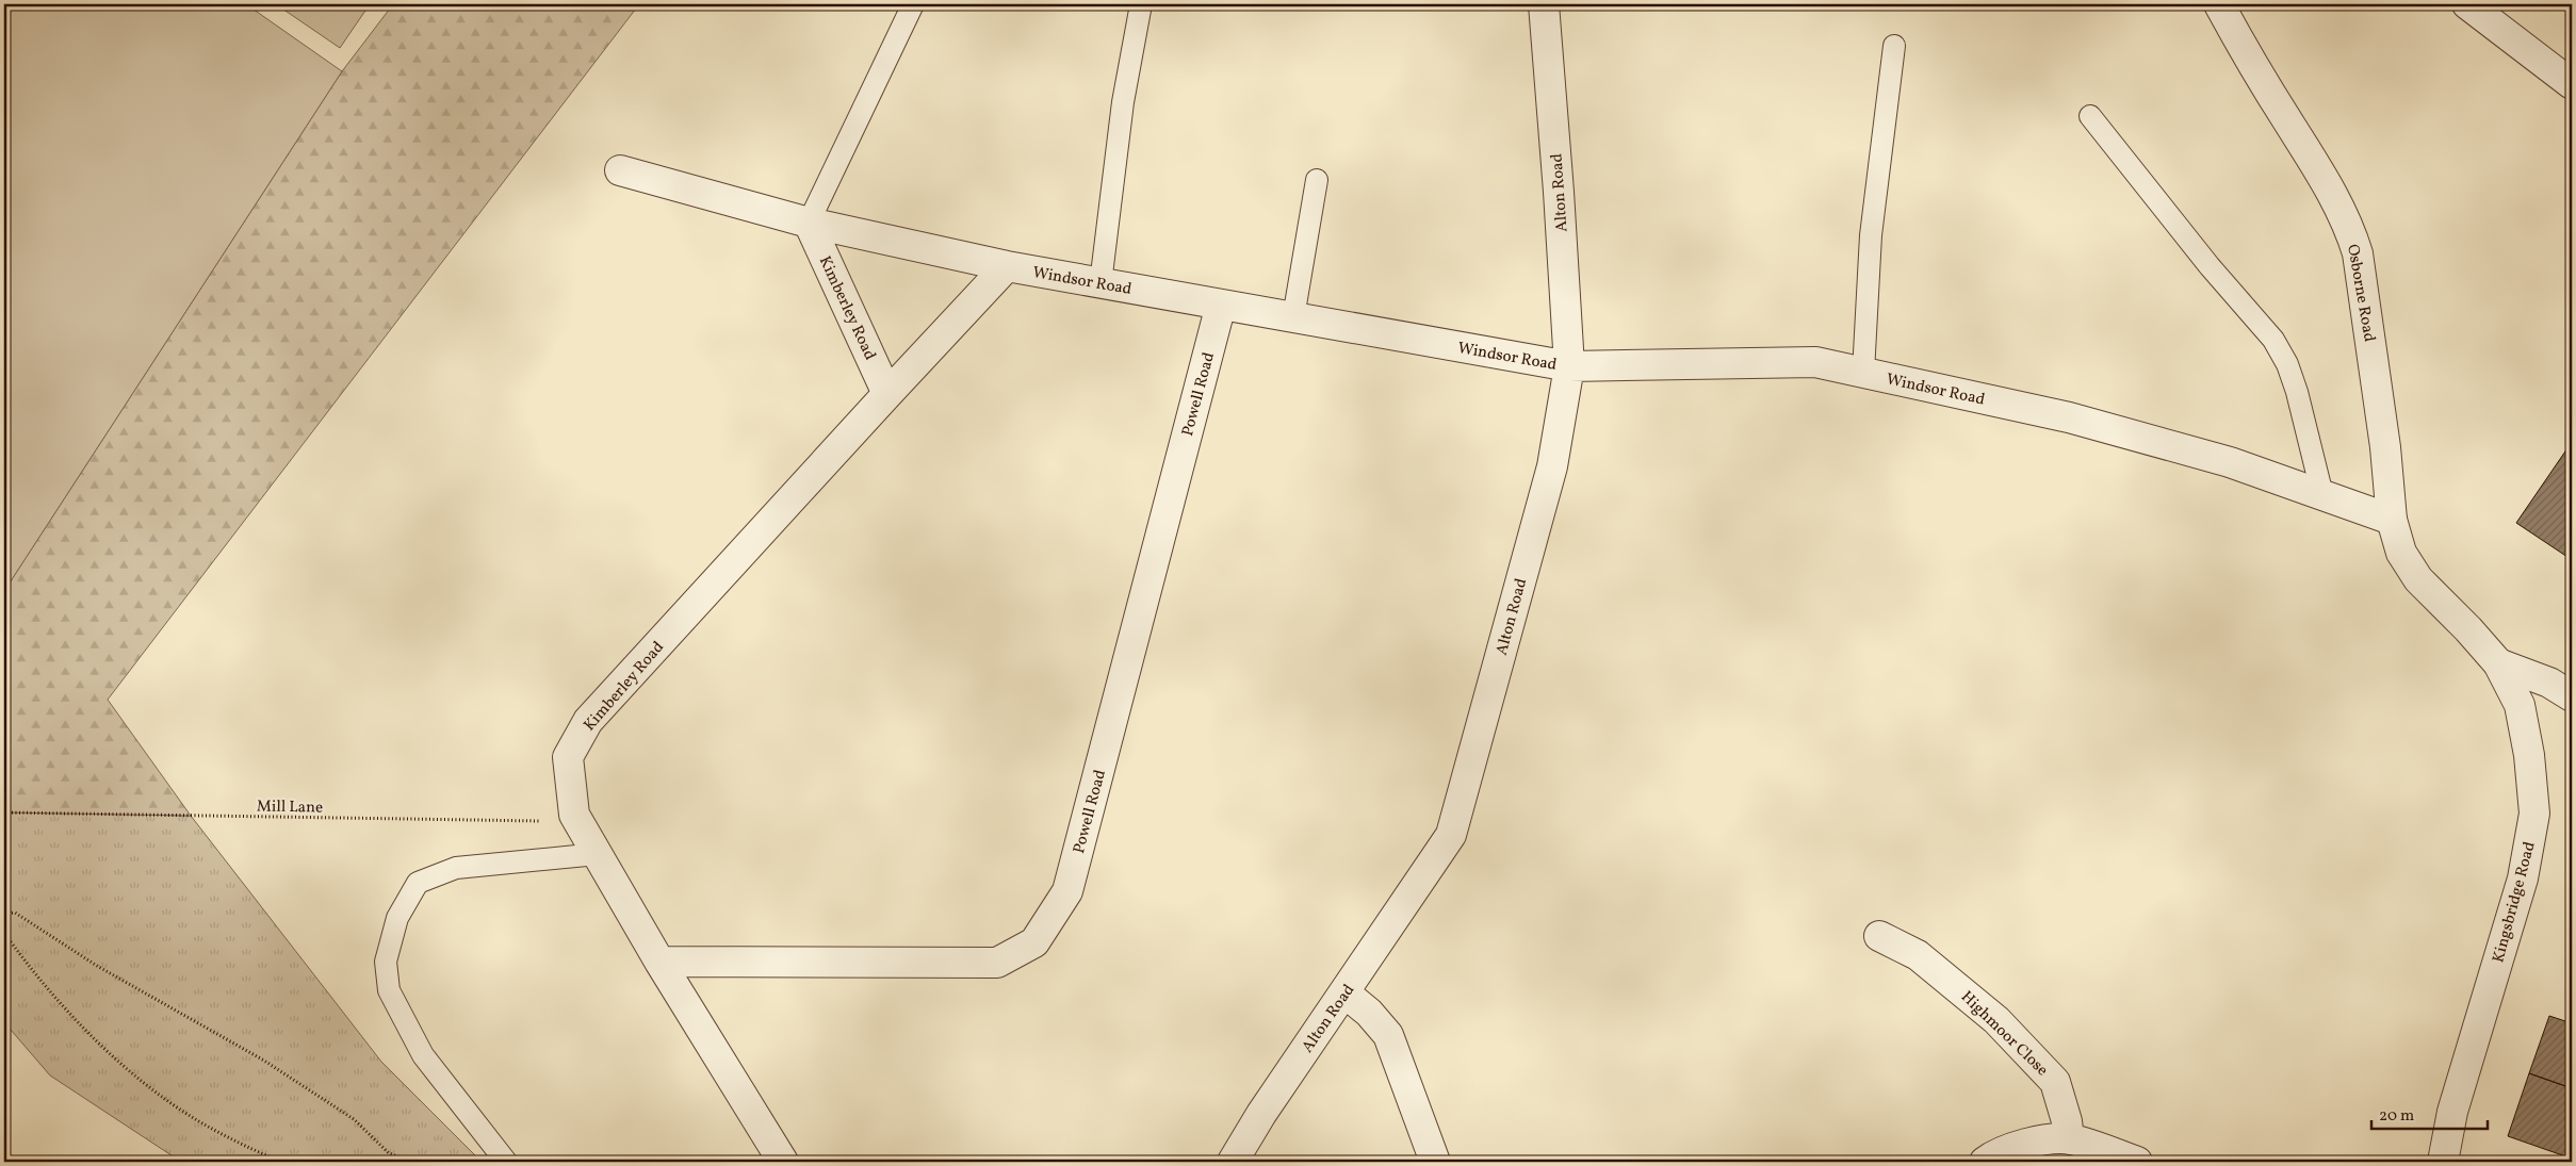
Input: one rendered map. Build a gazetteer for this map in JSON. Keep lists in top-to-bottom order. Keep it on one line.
{"streets":{"street":["Alton Road","Windsor Road","Osborne Road","Kimberley Road","Powell Road","Kingsbridge Road","Highmoor Close"],"path":["Mill Lane"]},"crossings":[["Alton Road","Windsor Road"],["Windsor Road","Osborne Road"],["Windsor Road","Kimberley Road"],["Windsor Road","Powell Road"],["Windsor Road","Kingsbridge Road"],["Osborne Road","Kingsbridge Road"],["Kimberley Road","Powell Road"],["Kimberley Road","Mill Lane"]],"scale_bar":"20 m"}
